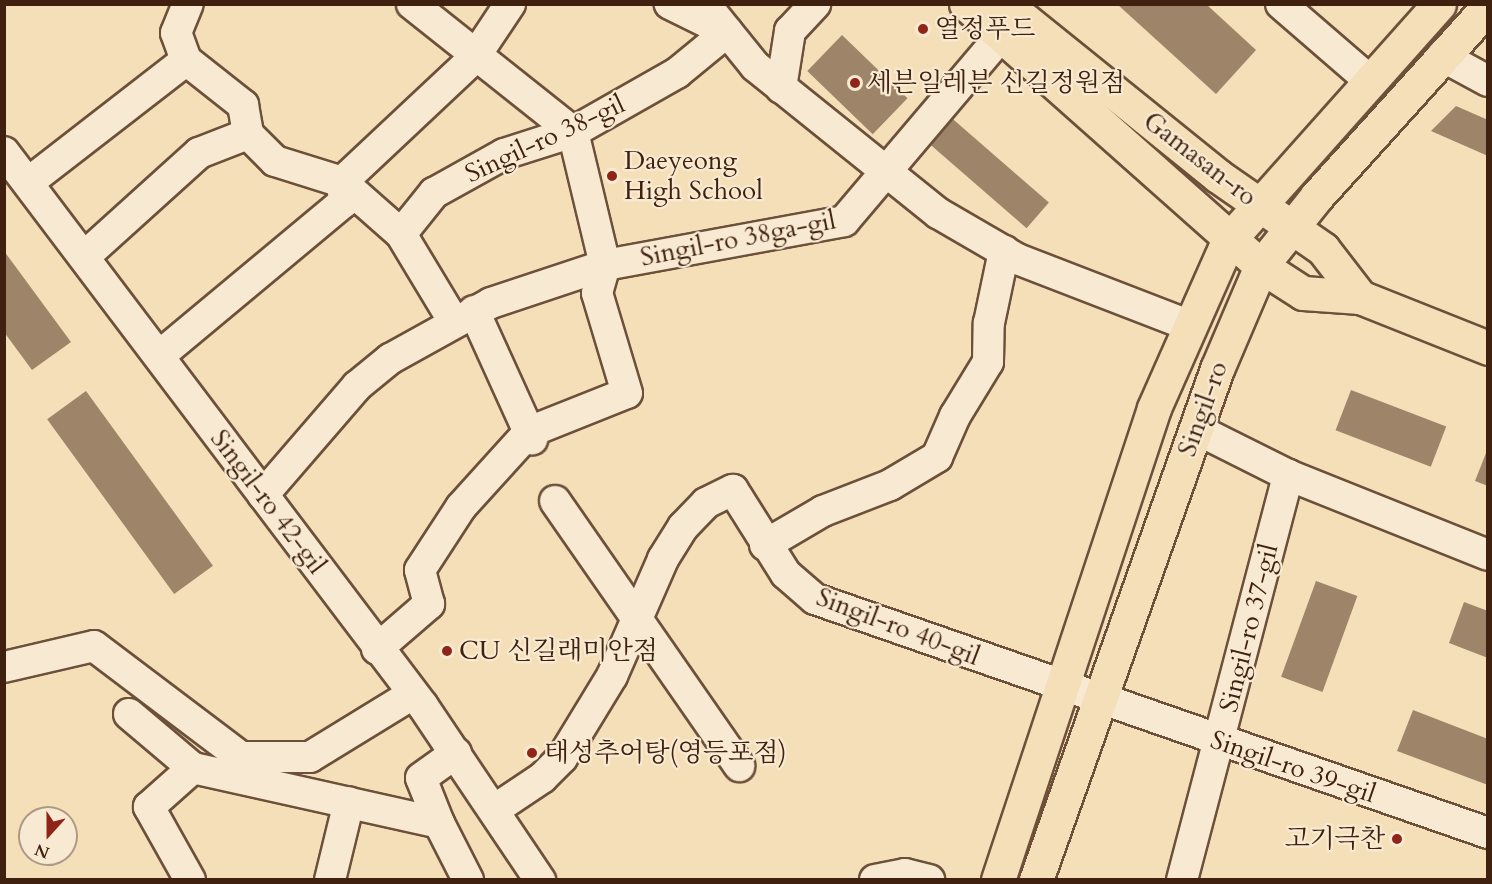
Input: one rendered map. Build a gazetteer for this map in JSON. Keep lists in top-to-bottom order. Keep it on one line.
{"streets":{"main road":["Gamasan-ro","Singil-ro"],"street":["Singil-ro 38-gil","Singil-ro 38ga-gil","Singil-ro 42-gil","Singil-ro 40-gil","Singil-ro 37-gil","Singil-ro 39-gil"]},"crossings":[["Singil-ro 38-gil","Singil-ro 38ga-gil"],["Gamasan-ro","Singil-ro"],["Singil-ro 38ga-gil","Singil-ro 42-gil"],["Singil-ro","Singil-ro 40-gil"],["Singil-ro","Singil-ro 39-gil"],["Singil-ro 42-gil","Singil-ro 40-gil"],["Singil-ro 40-gil","Singil-ro 39-gil"],["Singil-ro 37-gil","Singil-ro 39-gil"]],"places":["열정푸드","세븐일레븐 신길정원점","Daeyeong High School","CU 신길래미안점","태성추어탕(영등포점)","고기극찬"],"north":"bottom"}
